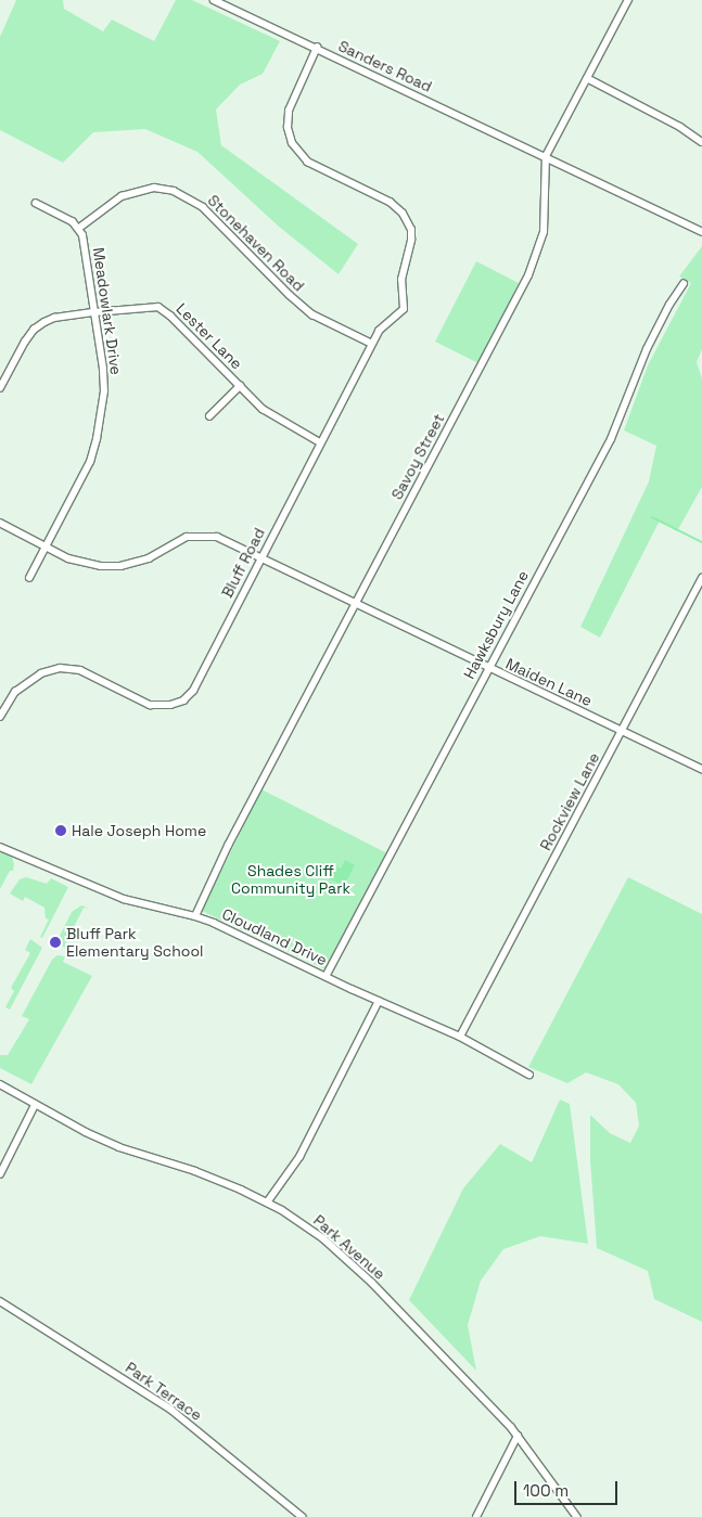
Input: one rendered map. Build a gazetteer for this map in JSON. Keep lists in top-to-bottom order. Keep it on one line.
{"streets":{"street":["Sanders Road","Stonehaven Road","Meadowlark Drive","Lester Lane","Savoy Street","Bluff Road","Hawksbury Lane","Maiden Lane","Rockview Lane","Cloudland Drive","Park Avenue","Park Terrace"]},"crossings":[["Sanders Road","Savoy Street"],["Sanders Road","Bluff Road"],["Stonehaven Road","Meadowlark Drive"],["Stonehaven Road","Bluff Road"],["Meadowlark Drive","Lester Lane"],["Meadowlark Drive","Maiden Lane"],["Lester Lane","Bluff Road"],["Savoy Street","Maiden Lane"],["Savoy Street","Cloudland Drive"],["Bluff Road","Maiden Lane"],["Hawksbury Lane","Maiden Lane"],["Hawksbury Lane","Cloudland Drive"],["Maiden Lane","Rockview Lane"],["Rockview Lane","Cloudland Drive"]],"parks":["Shades Cliff Community Park"],"places":["Hale Joseph Home","Bluff Park Elementary School"],"scale_bar":"100 m"}
